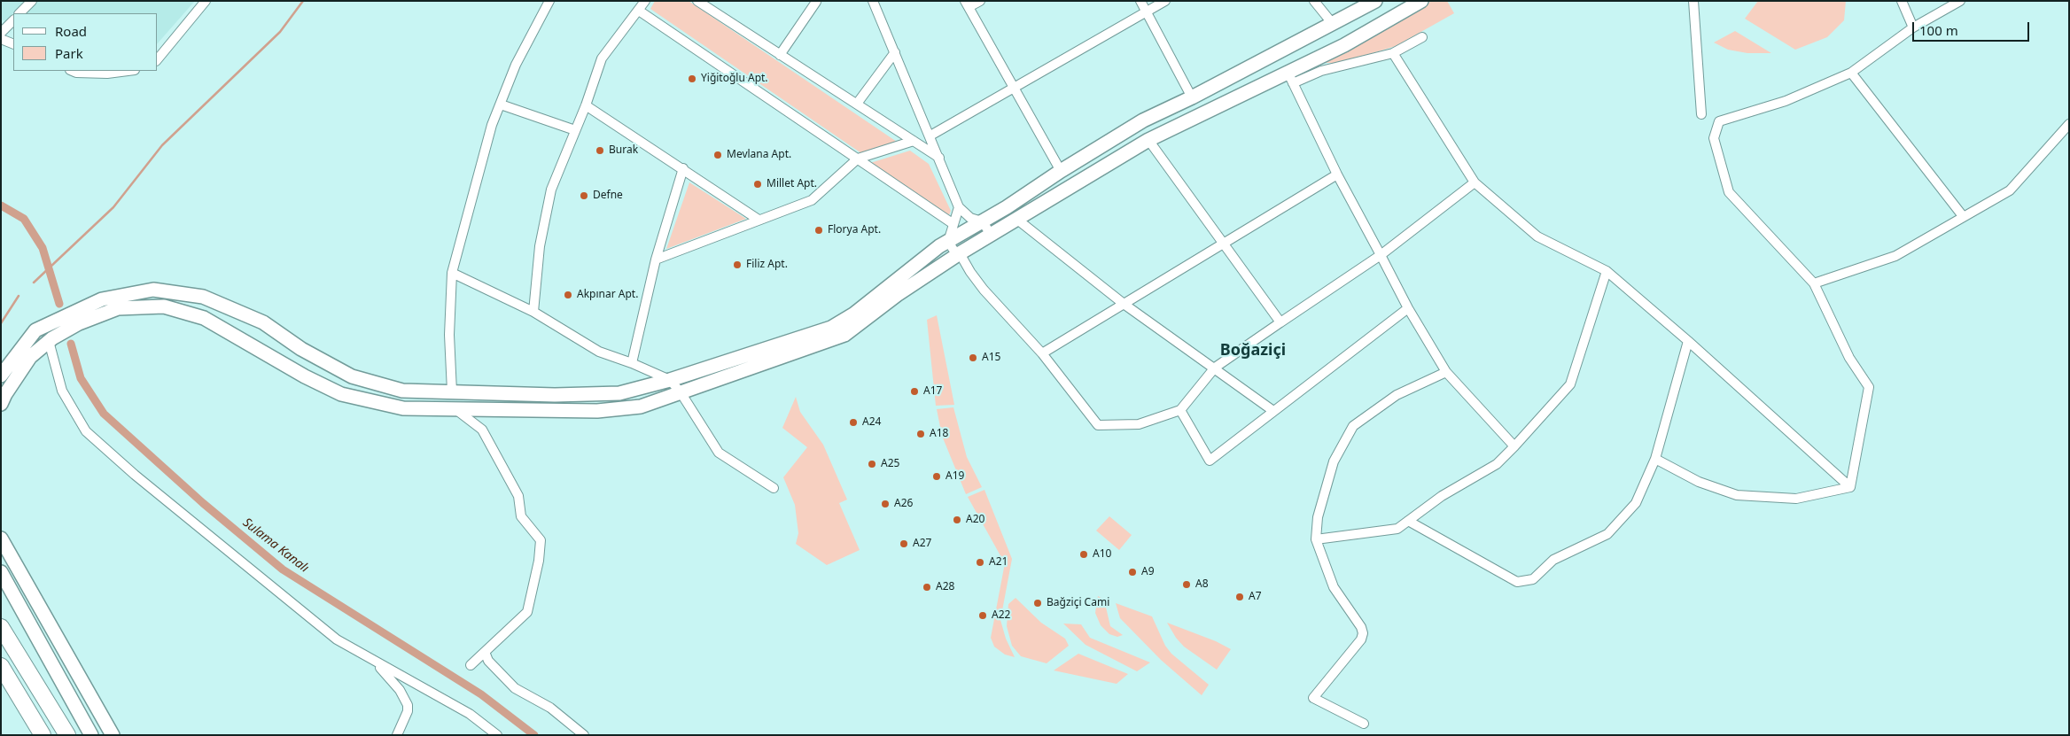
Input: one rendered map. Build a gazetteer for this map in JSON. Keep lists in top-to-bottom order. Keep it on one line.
{"districts":["Boğaziçi"],"water":["Sulama Kanalı"],"places":["Yiğitoğlu Apt.","Burak","Mevlana Apt.","Millet Apt.","Defne","Florya Apt.","Filiz Apt.","Akpınar Apt.","A15","A17","A24","A18","A25","A19","A26","A20","A27","A10","A21","A9","A8","A28","A7","Bağziçi Cami","A22"],"legend":["Road","Park"],"scale_bar":"100 m"}
